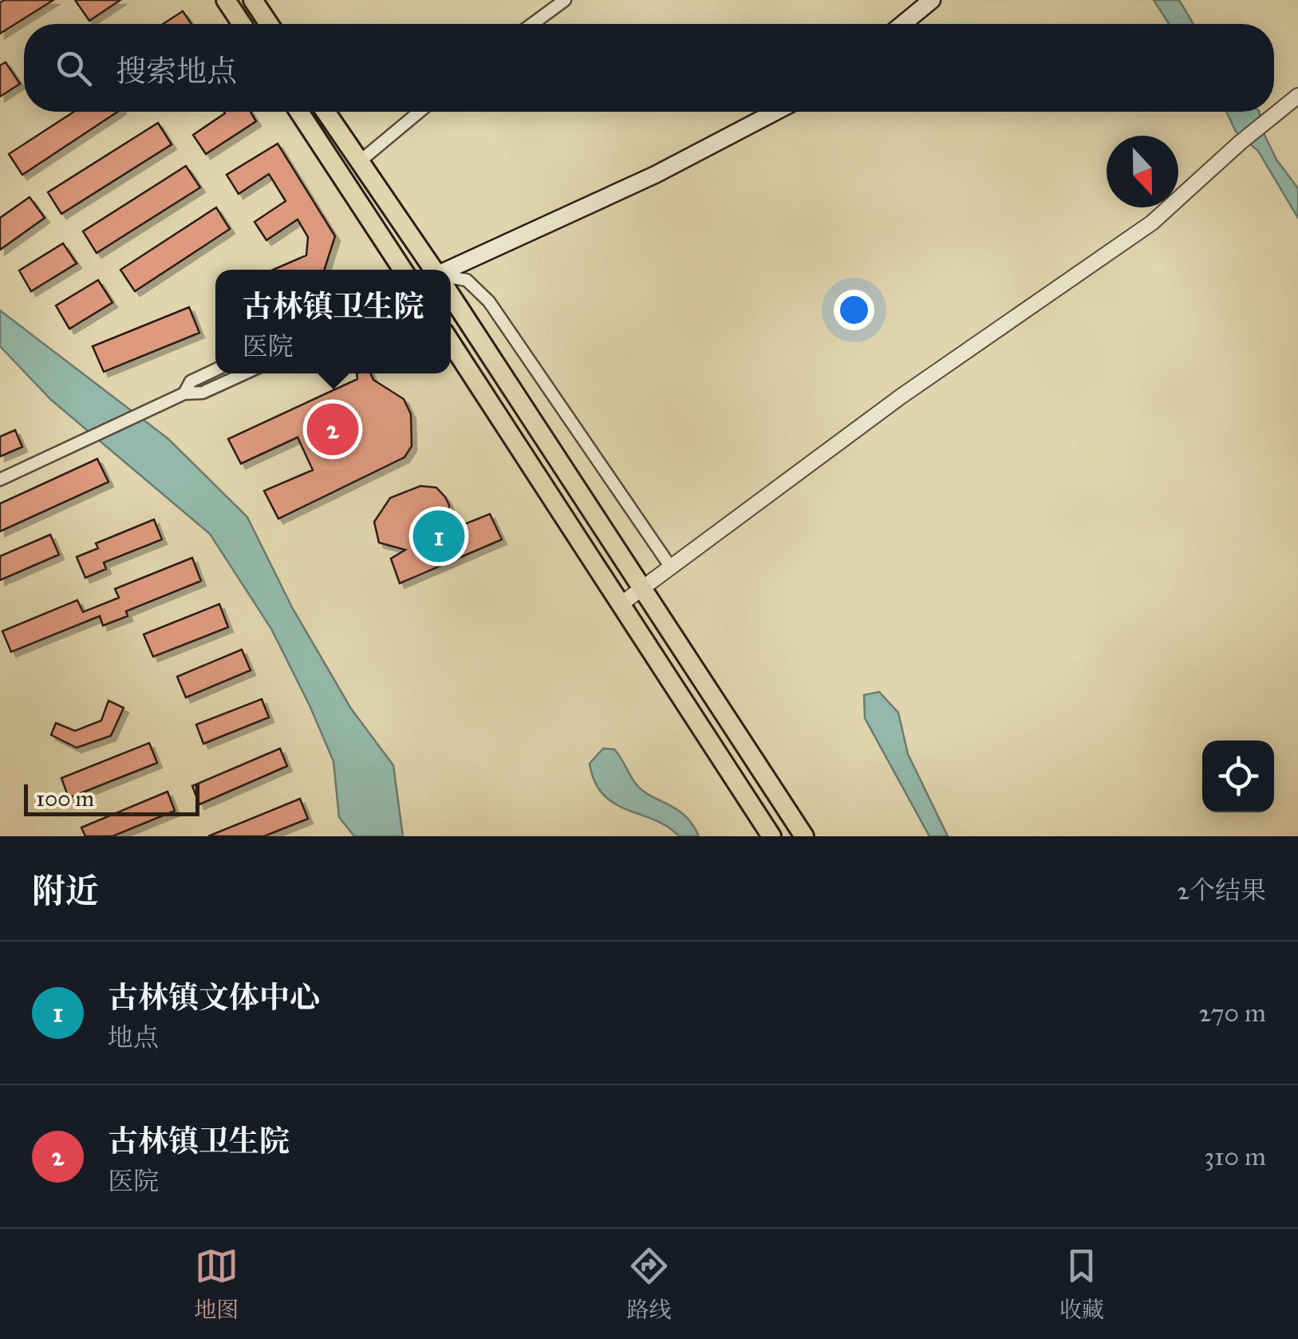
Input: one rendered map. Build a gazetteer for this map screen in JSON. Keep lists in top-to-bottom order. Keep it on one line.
{"scale_bar":"100 m","north":"bottom","page":{"search":"搜索地点","popup":["古林镇卫生院","医院"],"pins":["2","1"],"scale":"100 m","heading":["附近","2个结果"],"list":[{"mark":"1","name":"古林镇文体中心","note":"地点","value":"270 m"},{"mark":"2","name":"古林镇卫生院","note":"医院","value":"310 m"}],"nav":["地图","路线","收藏"]}}
